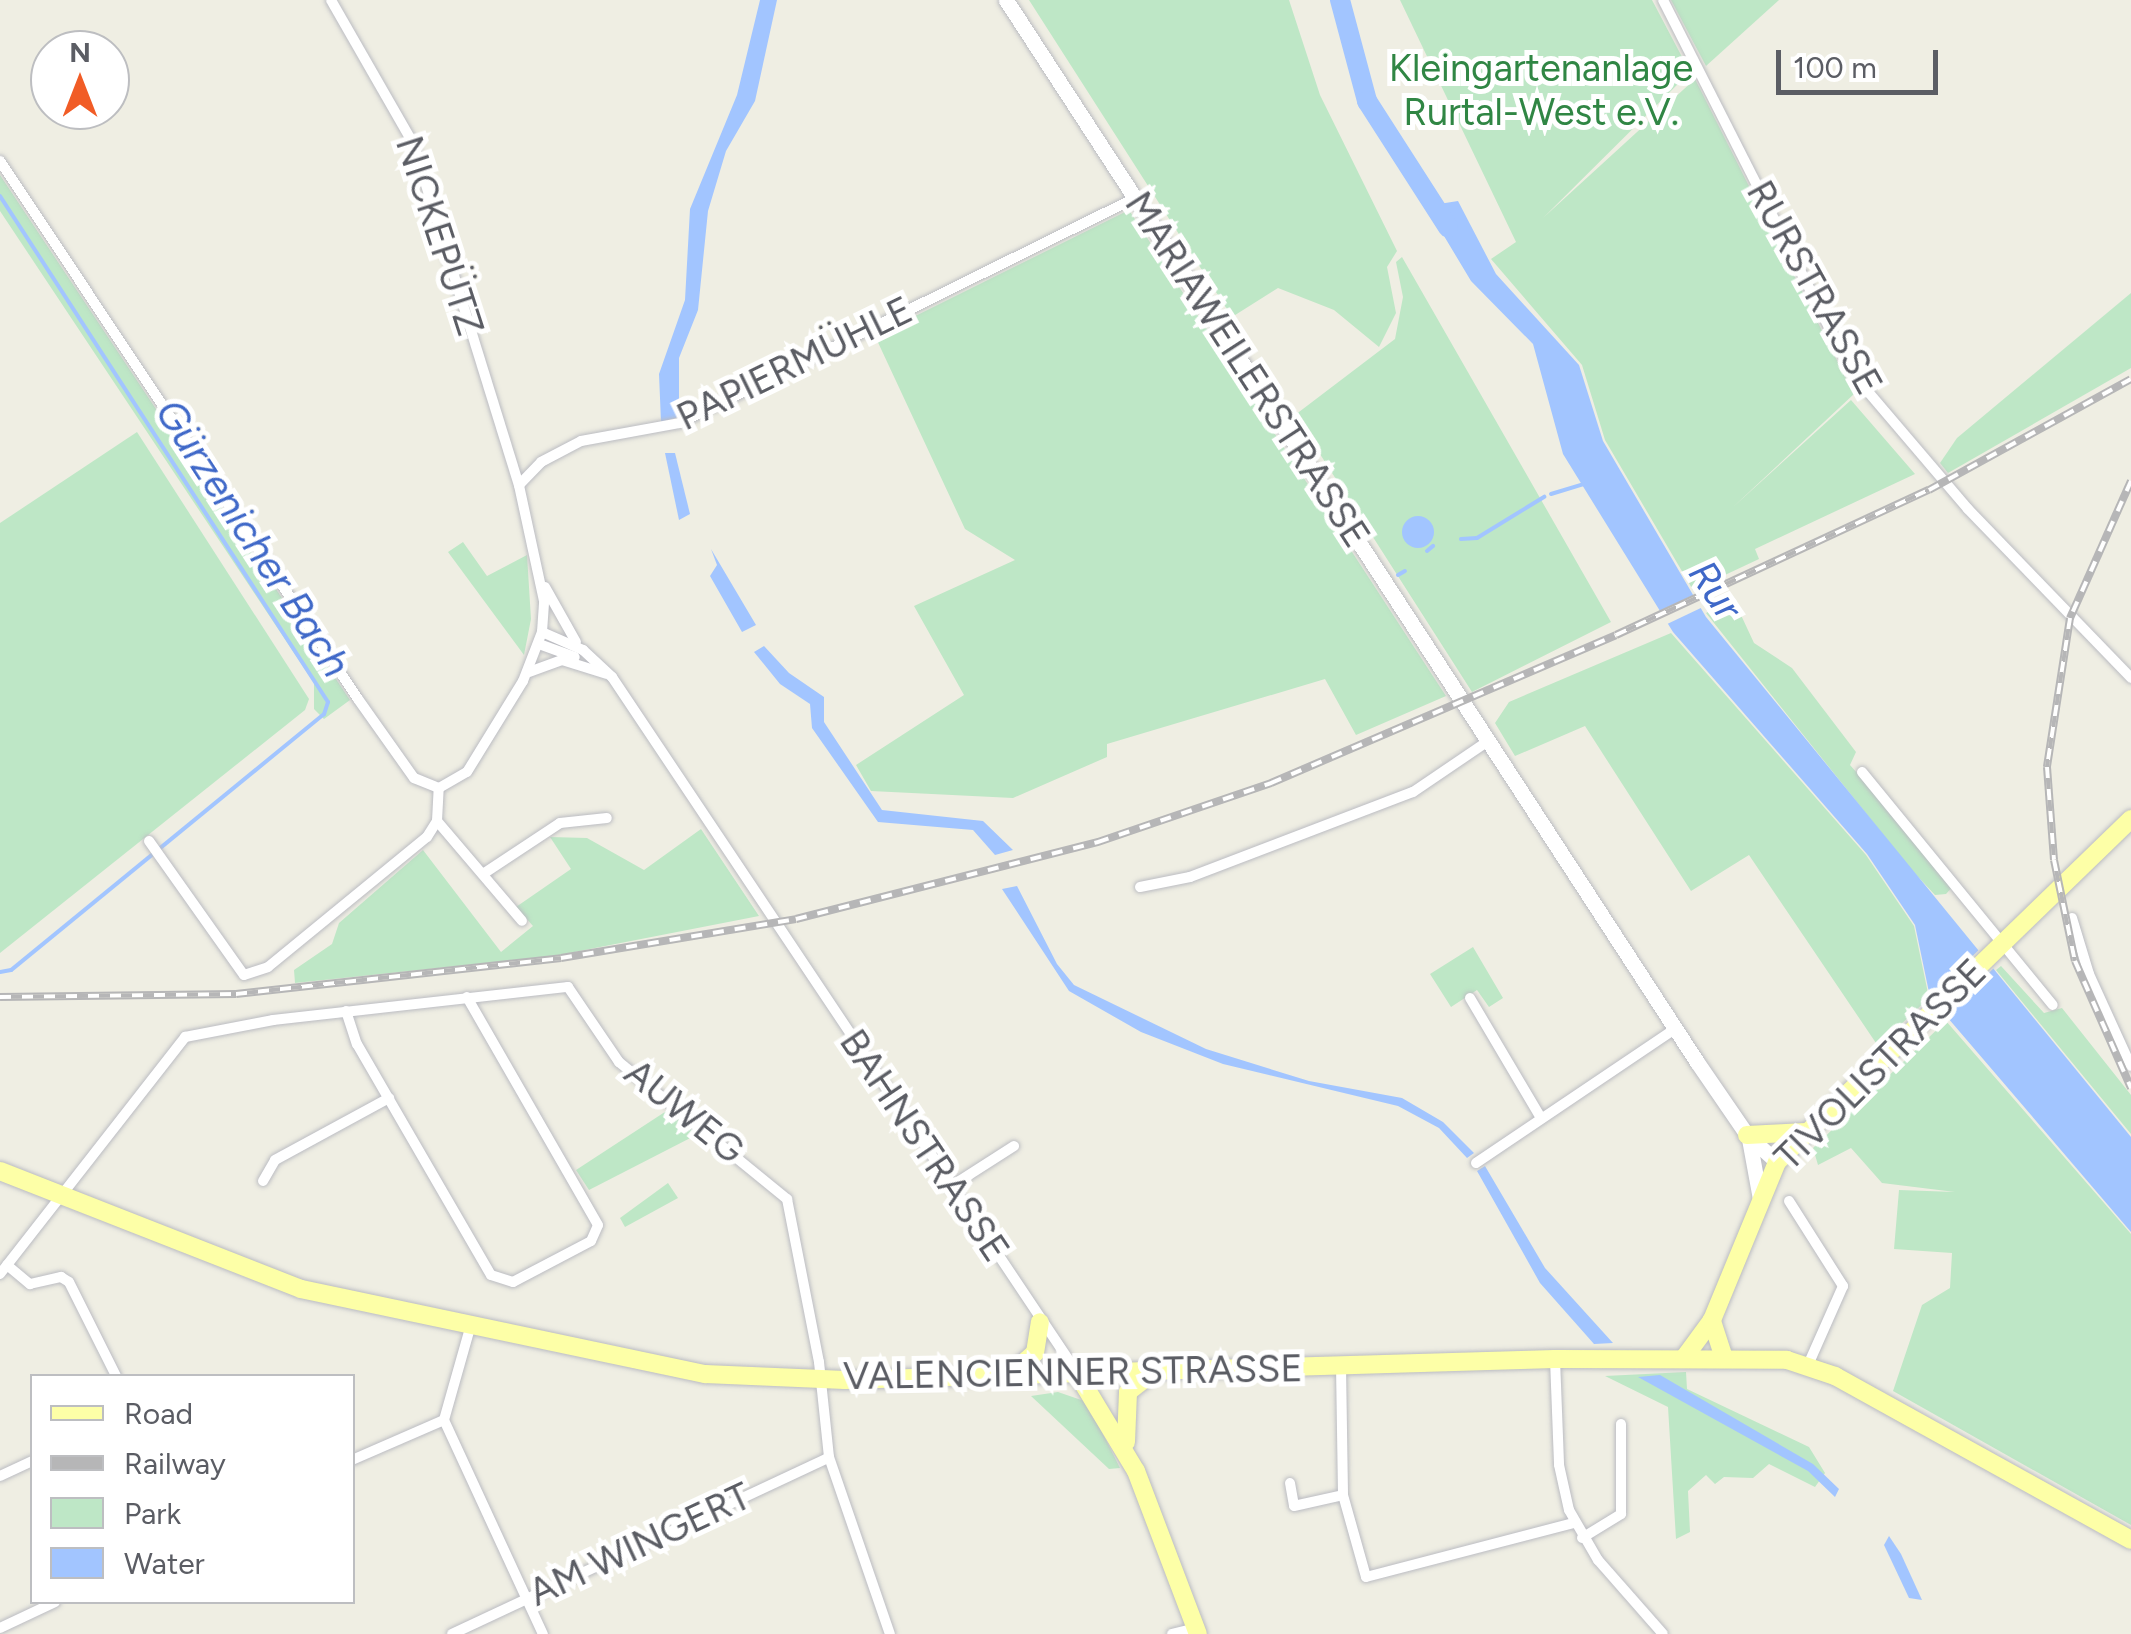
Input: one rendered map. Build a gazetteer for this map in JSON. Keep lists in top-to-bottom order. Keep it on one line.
{"streets":{"main road":["MARIAWEILERSTRASSE","TIVOLISTRASSE","BAHNSTRASSE","VALENCIENNER STRASSE"],"street":["NICKEPÜTZ","RURSTRASSE","PAPIERMÜHLE","AUWEG","AM WINGERT"]},"crossings":[["NICKEPÜTZ","PAPIERMÜHLE"],["PAPIERMÜHLE","MARIAWEILERSTRASSE"],["MARIAWEILERSTRASSE","TIVOLISTRASSE"],["TIVOLISTRASSE","VALENCIENNER STRASSE"],["AUWEG","VALENCIENNER STRASSE"],["BAHNSTRASSE","VALENCIENNER STRASSE"]],"water":["Gürzenicher Bach","Rur"],"parks":["Kleingartenanlage Rurtal-West e.V."],"legend":["Road","Railway","Park","Water"],"scale_bar":"100 m","north":"top"}
